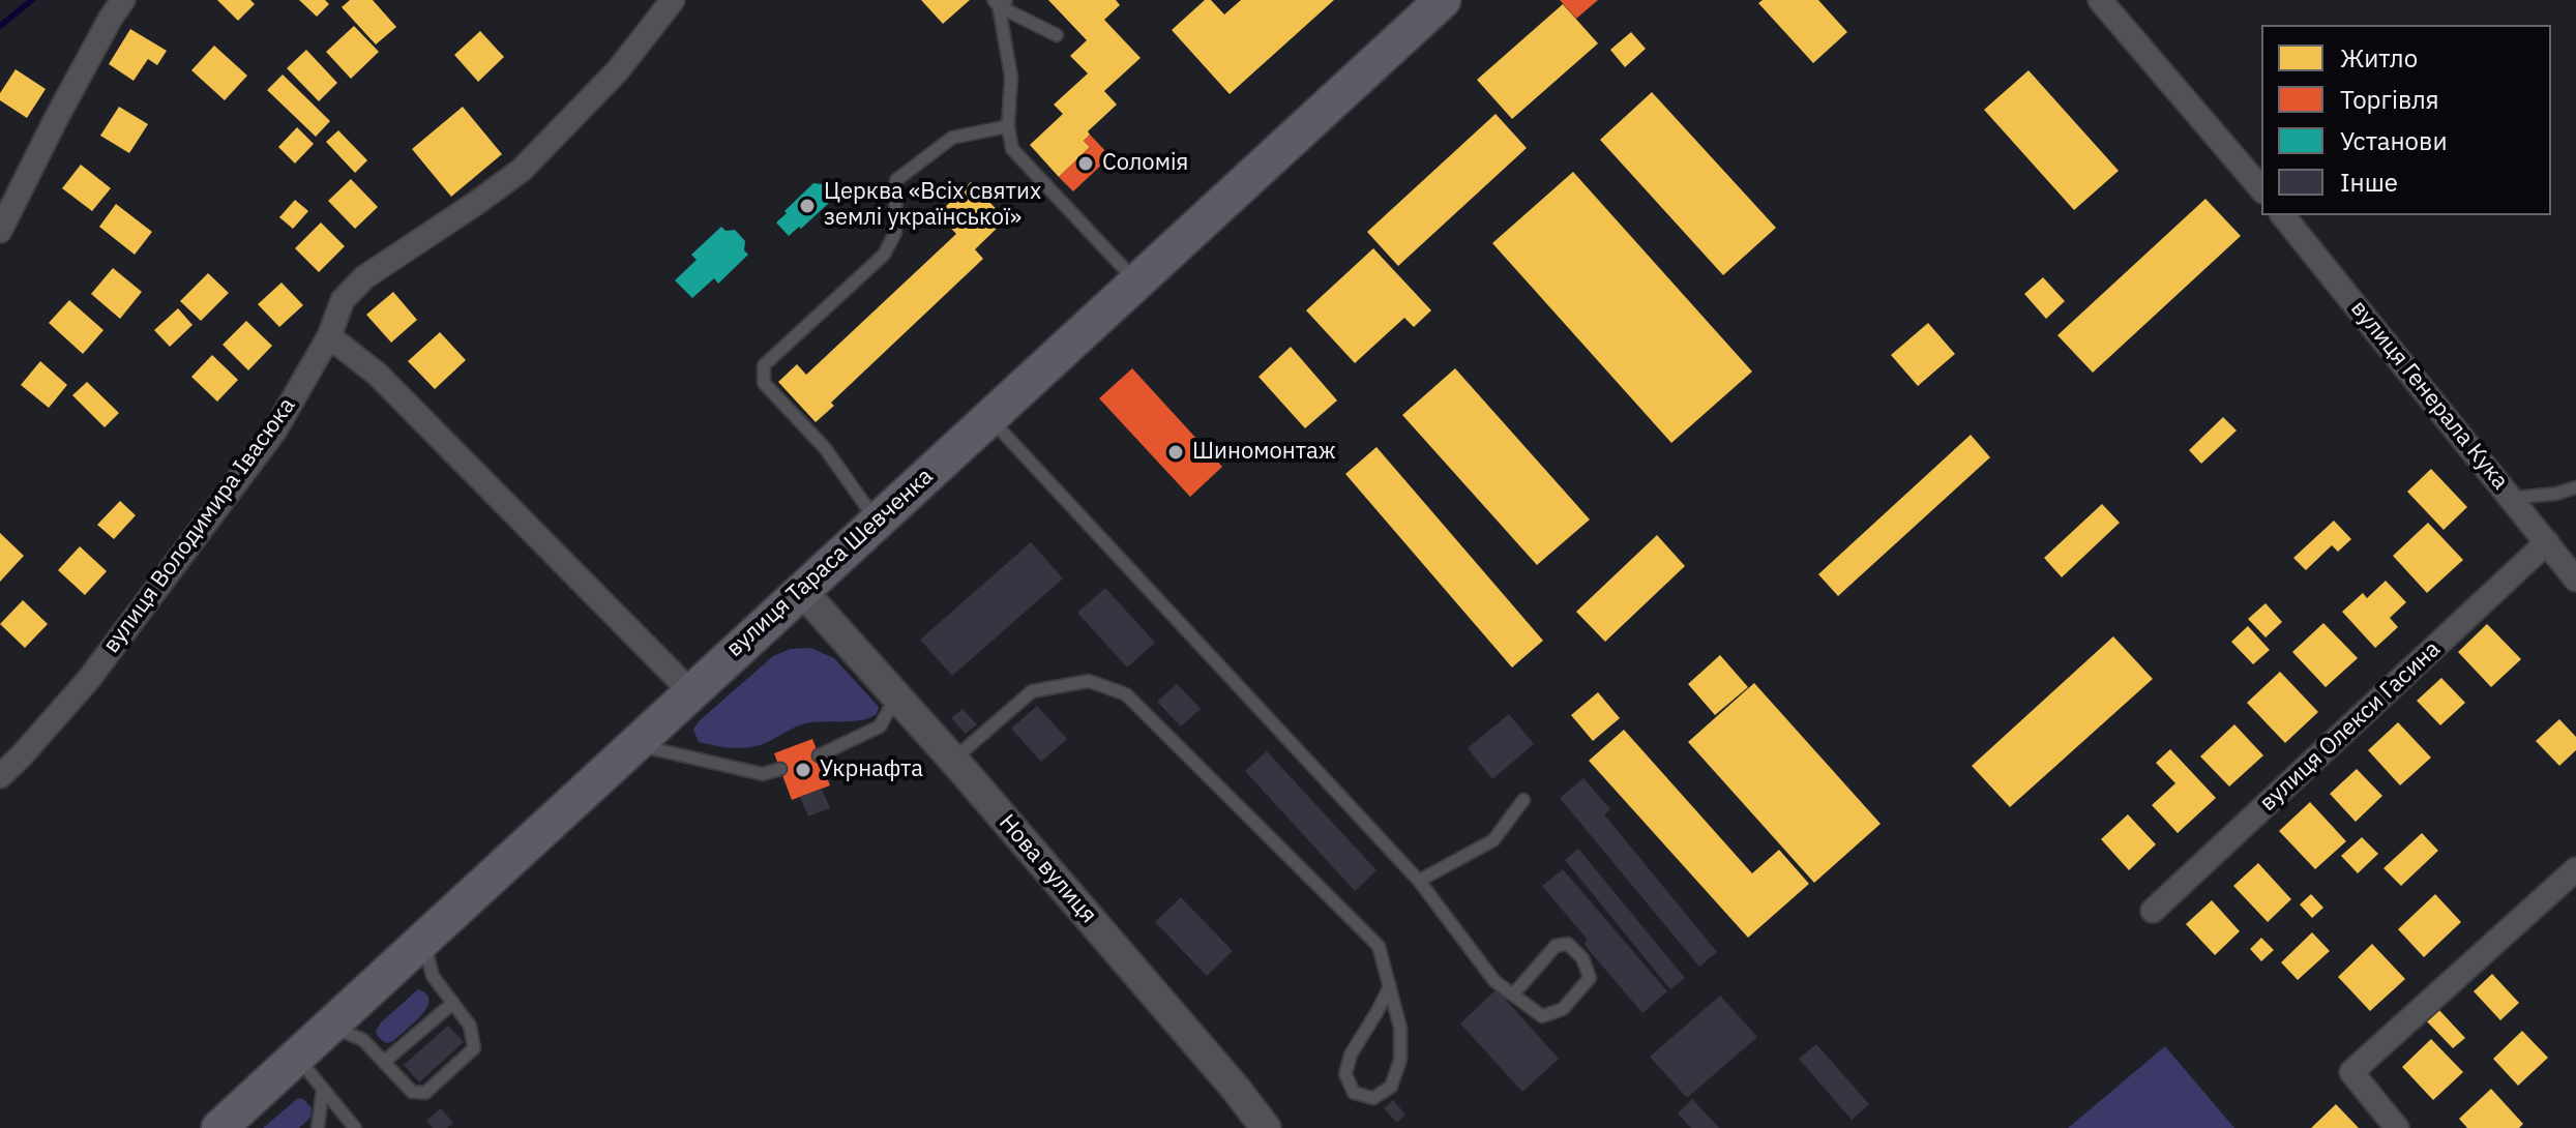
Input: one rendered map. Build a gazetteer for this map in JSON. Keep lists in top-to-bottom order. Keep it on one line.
{"streets":{"main road":["вулиця Тараса Шевченка"],"street":["вулиця Генерала Кука","вулиця Володимира Івасюка","вулиця Олекси Гасина","Нова вулиця"]},"crossings":[["вулиця Генерала Кука","вулиця Олекси Гасина"],["вулиця Тараса Шевченка","Нова вулиця"]],"places":["Соломiя","Церква «Всіх святих землі української»","Шиномонтаж","Укрнафта"],"legend":["Житло","Торгівля","Установи","Інше"]}
